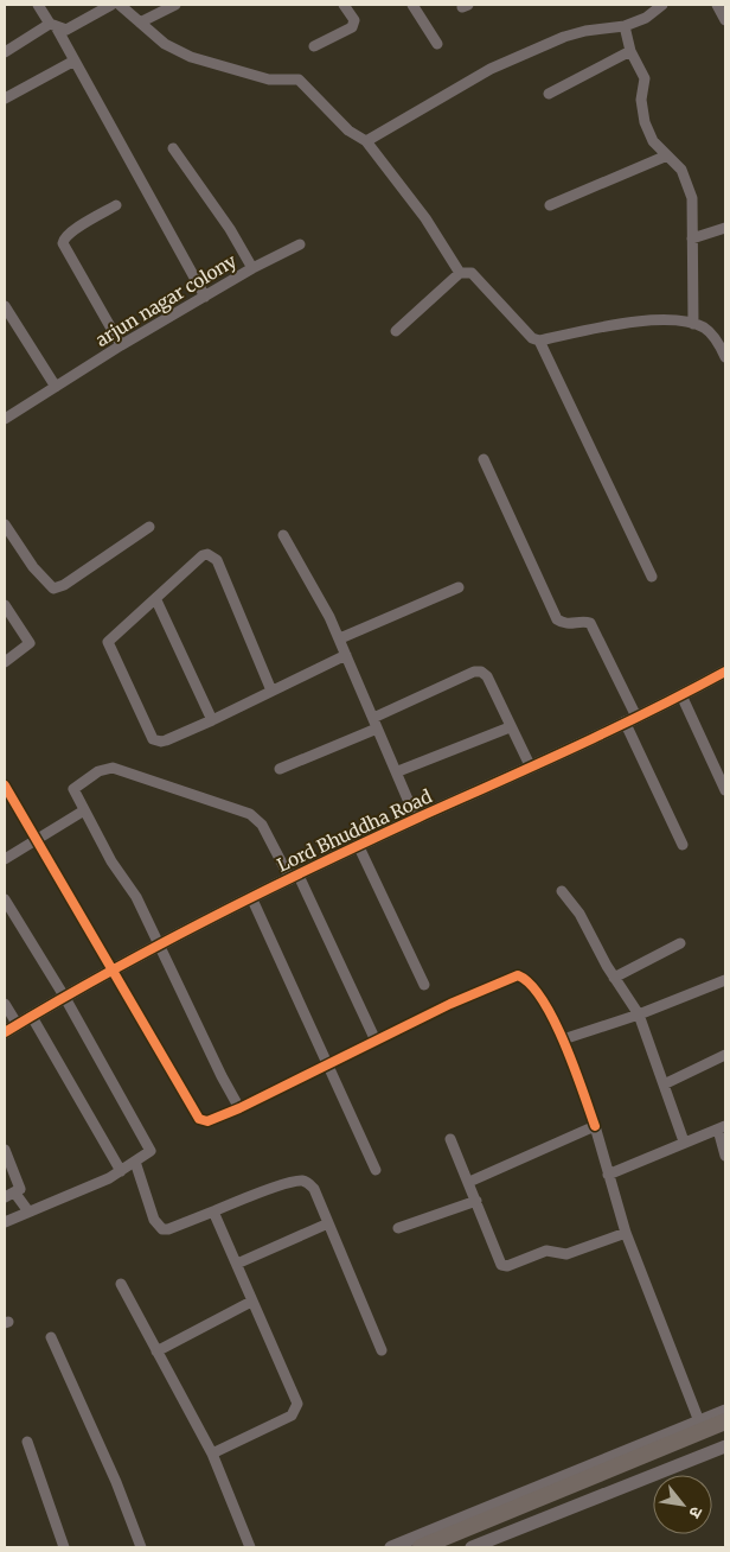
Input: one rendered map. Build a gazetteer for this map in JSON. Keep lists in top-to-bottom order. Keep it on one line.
{"streets":{"street":["arjun nagar colony","Lord Bhuddha Road"]},"north":"bottom right"}
